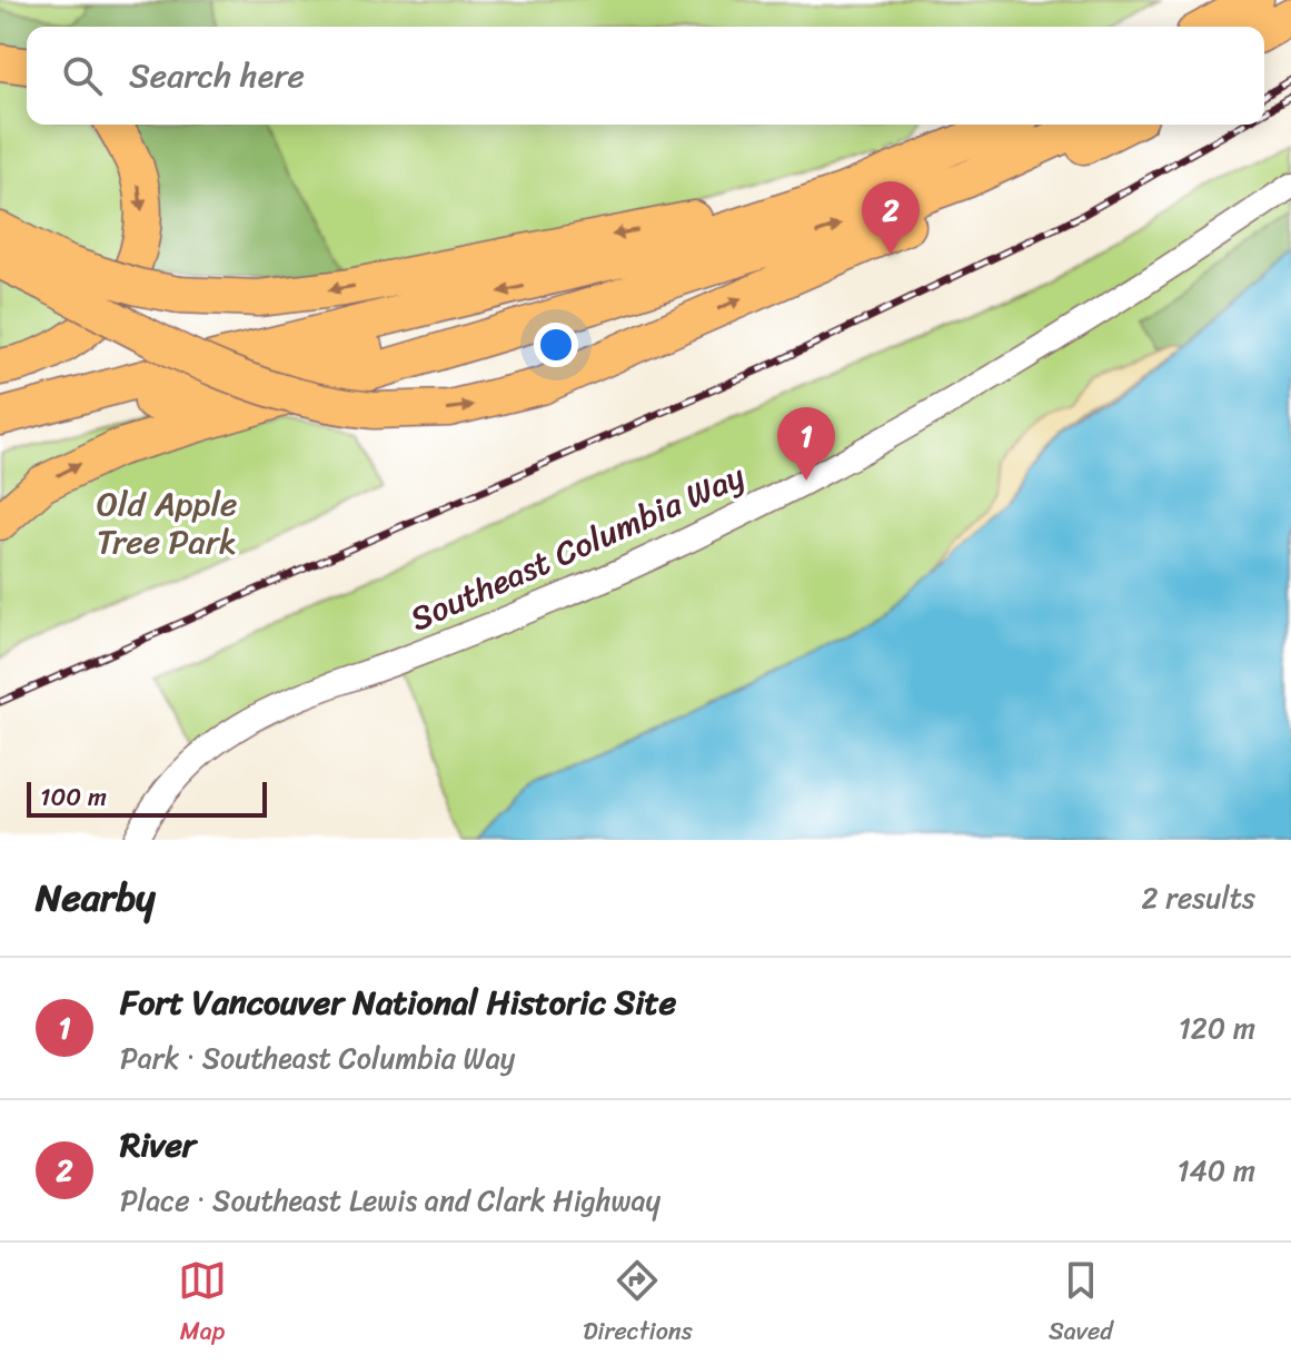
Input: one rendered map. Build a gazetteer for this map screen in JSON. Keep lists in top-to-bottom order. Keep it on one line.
{"streets":{"street":["Southeast Columbia Way"]},"parks":["Old Apple Tree Park"],"scale_bar":"100 m","page":{"search":"Search here","pins":["2","1"],"scale":"100 m","heading":["Nearby","2 results"],"list":[{"mark":"1","name":"Fort Vancouver National Historic Site","note":"Park · Southeast Columbia Way","value":"120 m"},{"mark":"2","name":"River","note":"Place · Southeast Lewis and Clark Highway","value":"140 m"}],"nav":["Map","Directions","Saved"]}}
